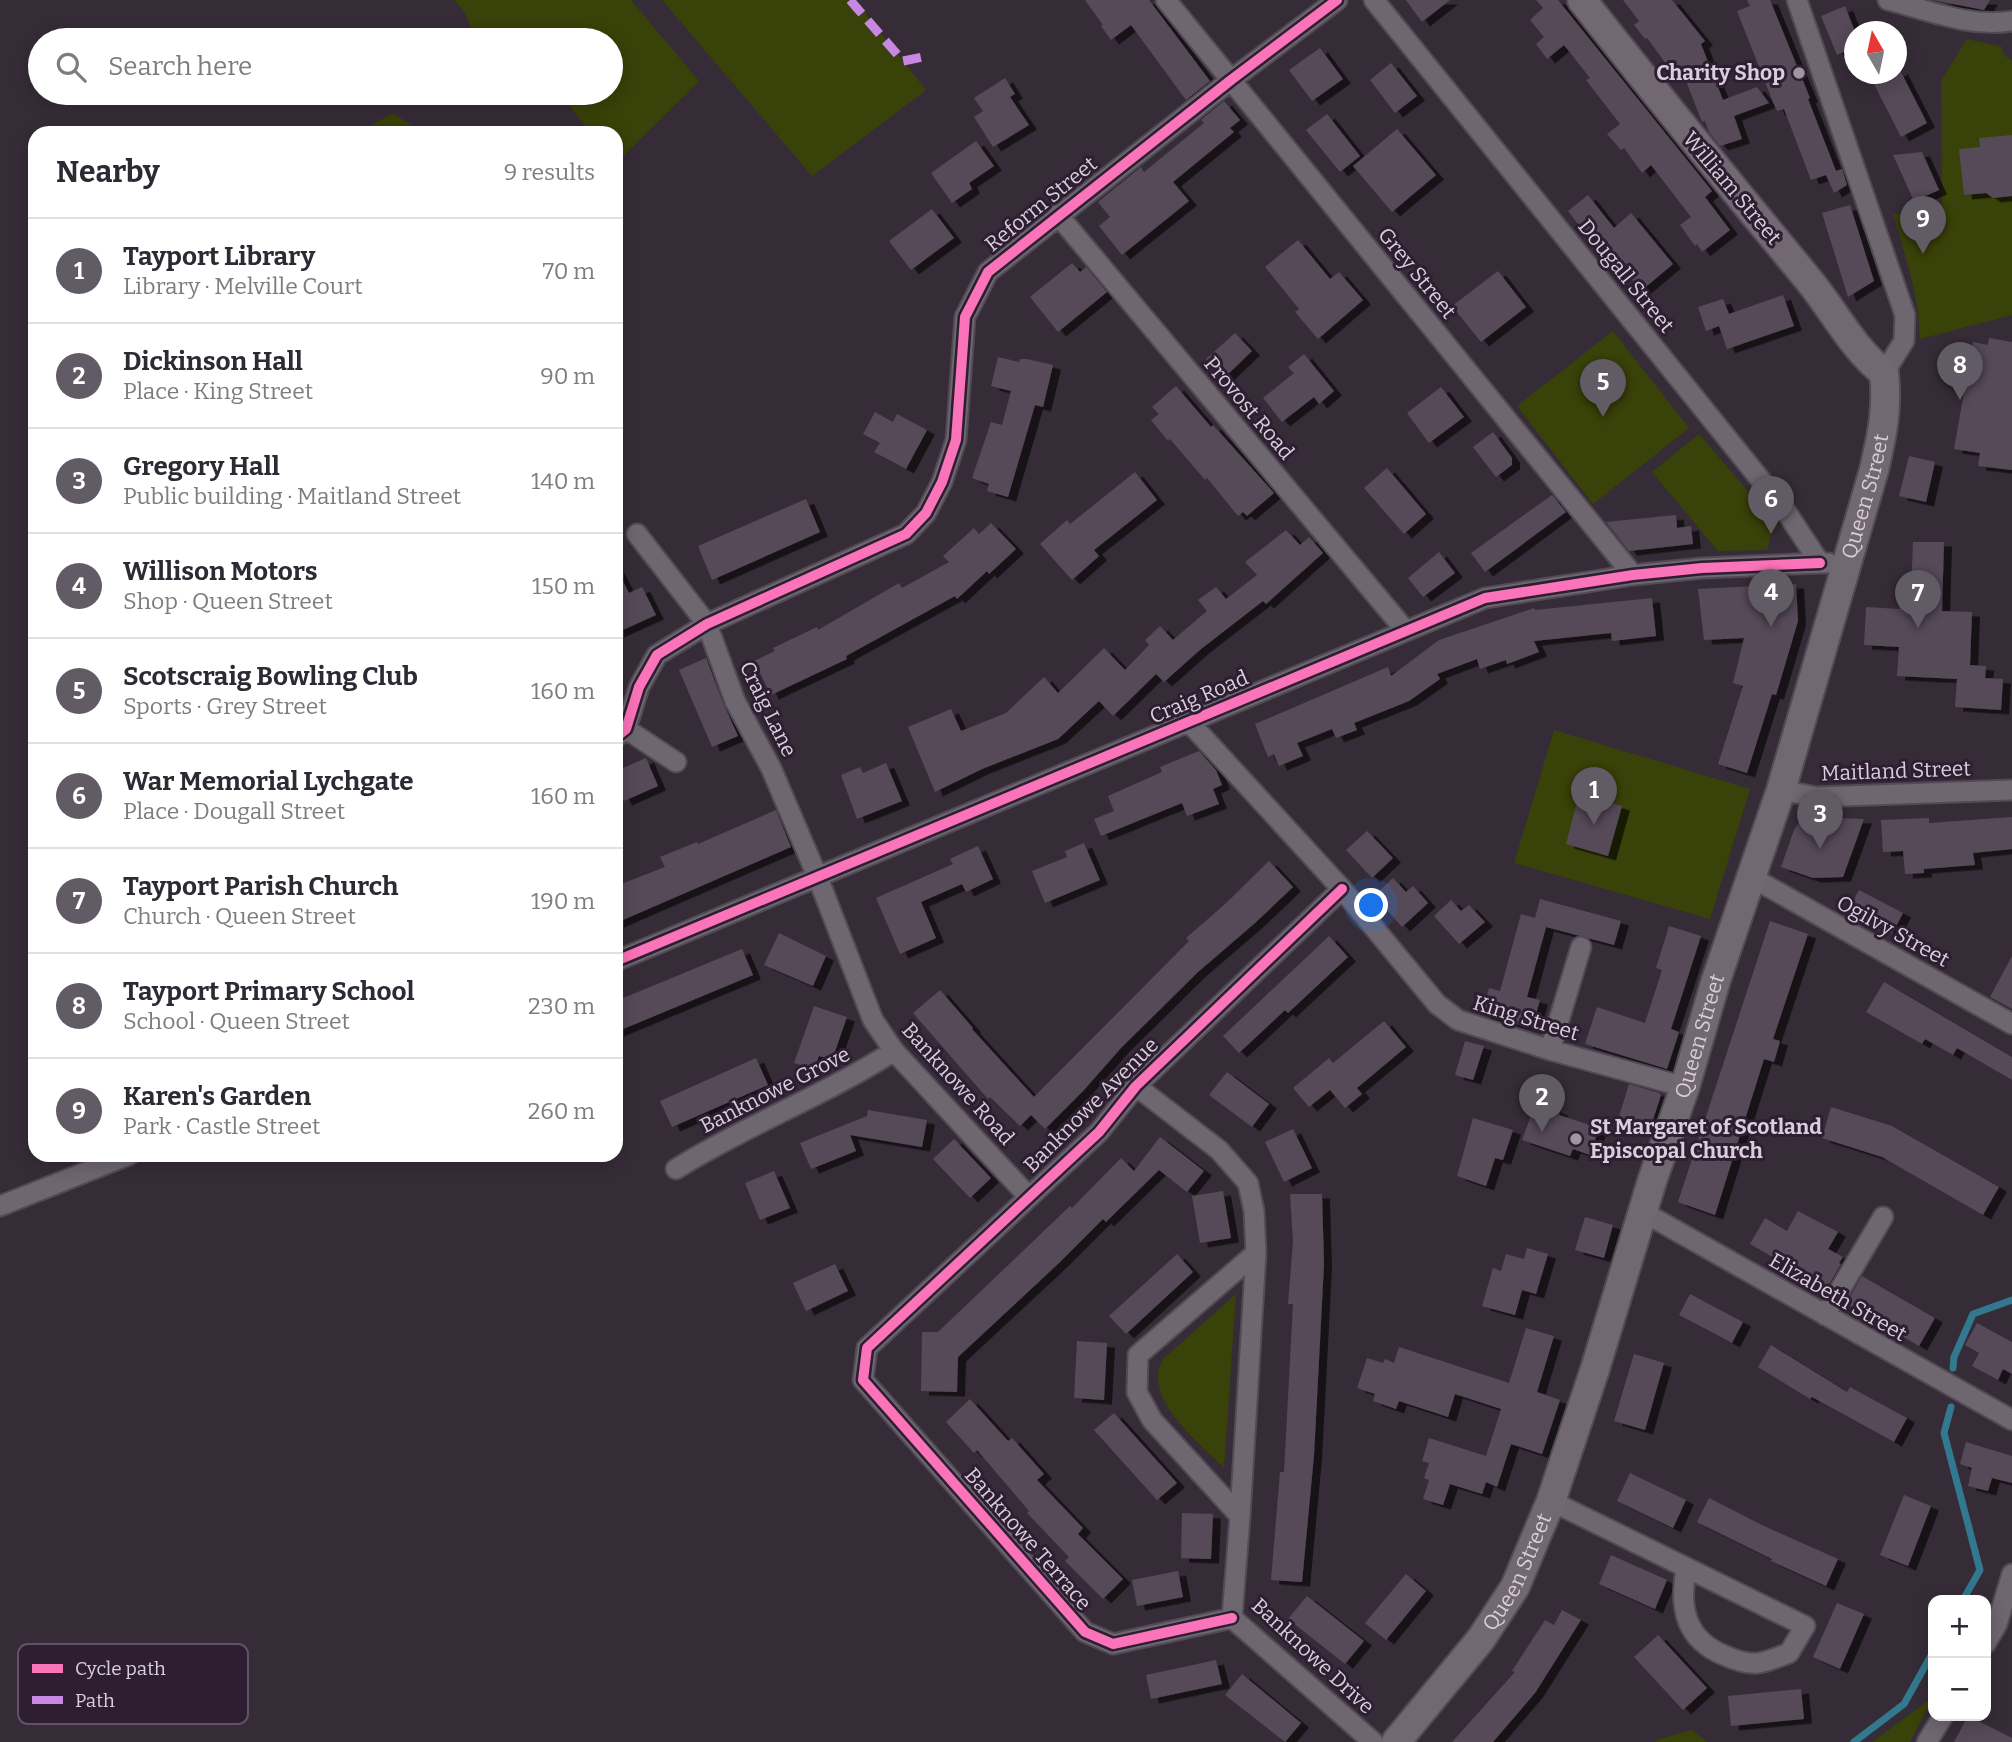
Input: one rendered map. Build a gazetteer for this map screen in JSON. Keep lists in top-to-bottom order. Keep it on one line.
{"streets":{"main road":["William Street","Queen Street"],"street":["Reform Street","Grey Street","Dougall Street","Provost Road","Craig Road","Craig Lane","Maitland Street","Ogilvy Street","King Street","Banknowe Road","Banknowe Grove","Banknowe Avenue","Elizabeth Street","Banknowe Terrace","Banknowe Drive"]},"crossings":[["William Street","Queen Street"],["Reform Street","Grey Street"],["Reform Street","Provost Road"],["Reform Street","Craig Lane"],["Grey Street","Craig Road"],["Dougall Street","Queen Street"],["Dougall Street","Craig Road"],["Provost Road","Craig Road"],["Queen Street","Craig Road"],["Queen Street","Maitland Street"],["Queen Street","Ogilvy Street"],["Queen Street","King Street"],["Queen Street","Elizabeth Street"],["Craig Road","Craig Lane"],["Craig Road","King Street"],["Craig Road","Banknowe Road"],["Craig Lane","Banknowe Road"],["King Street","Banknowe Avenue"],["Banknowe Road","Banknowe Grove"],["Banknowe Road","Banknowe Avenue"],["Banknowe Avenue","Banknowe Terrace"],["Banknowe Avenue","Banknowe Drive"],["Banknowe Terrace","Banknowe Drive"]],"places":["Charity Shop","St Margaret of Scotland Episcopal Church"],"legend":["Cycle path","Path"],"north":"top","page":{"search":"Search here","heading":["Nearby","9 results"],"pins":["9","8","5","6","4","7","1","3","2"],"list":[{"mark":"1","name":"Tayport Library","note":"Library · Melville Court","value":"70 m"},{"mark":"2","name":"Dickinson Hall","note":"Place · King Street","value":"90 m"},{"mark":"3","name":"Gregory Hall","note":"Public building · Maitland Street","value":"140 m"},{"mark":"4","name":"Willison Motors","note":"Shop · Queen Street","value":"150 m"},{"mark":"5","name":"Scotscraig Bowling Club","note":"Sports · Grey Street","value":"160 m"},{"mark":"6","name":"War Memorial Lychgate","note":"Place · Dougall Street","value":"160 m"},{"mark":"7","name":"Tayport Parish Church","note":"Church · Queen Street","value":"190 m"},{"mark":"8","name":"Tayport Primary School","note":"School · Queen Street","value":"230 m"},{"mark":"9","name":"Karen's Garden","note":"Park · Castle Street","value":"260 m"}],"map_buttons":["+","−"]}}
